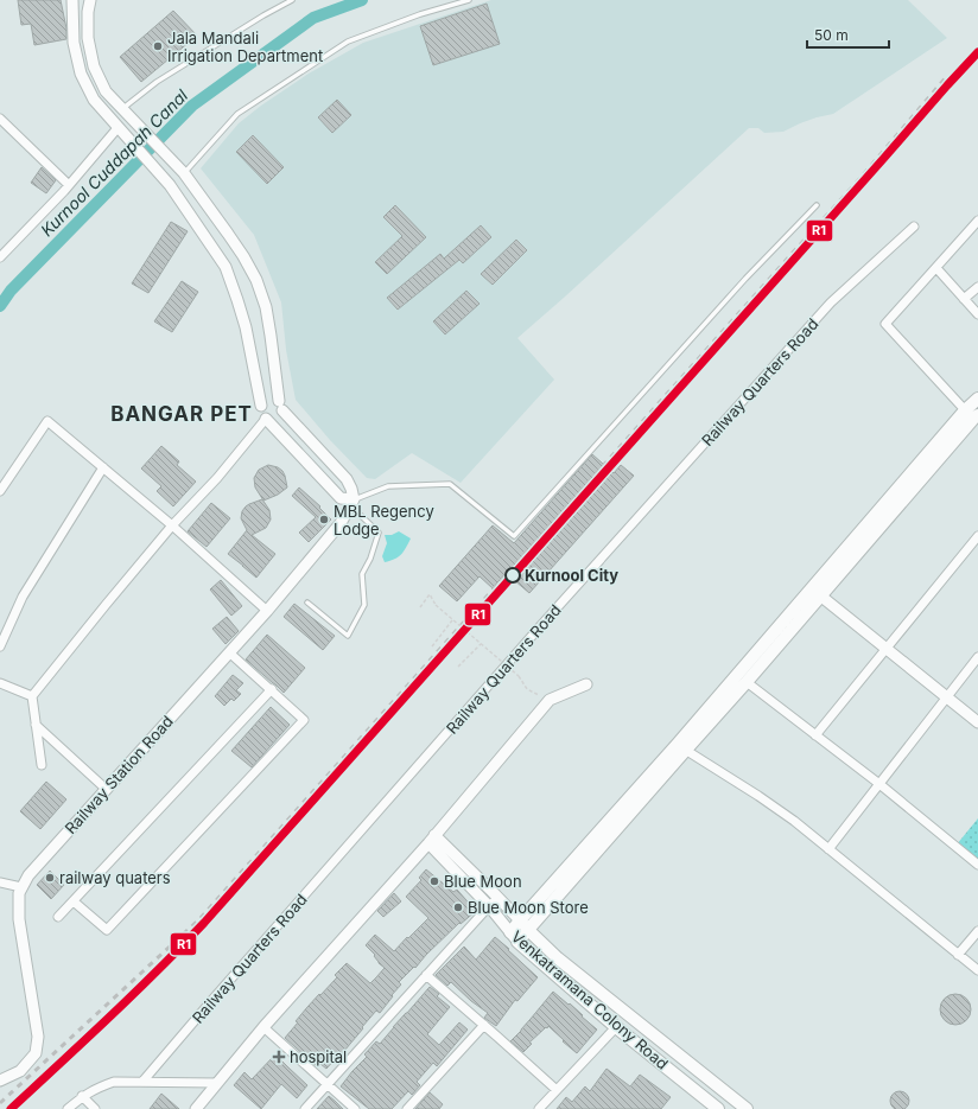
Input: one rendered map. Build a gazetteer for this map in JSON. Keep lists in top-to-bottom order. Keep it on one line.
{"streets":{"main road":["Venkatramana Colony Road"],"street":["Railway Quarters Road","Railway Station Road"]},"districts":["BANGAR PET"],"water":["Kurnool Cuddapah Canal"],"places":{"other":["Jala Mandali Irrigation Department","MBL Regency Lodge","Kurnool City","railway quaters","Blue Moon","Blue Moon Store"],"health":["hospital"]},"lines":["transit line R1"],"scale_bar":"50 m"}
